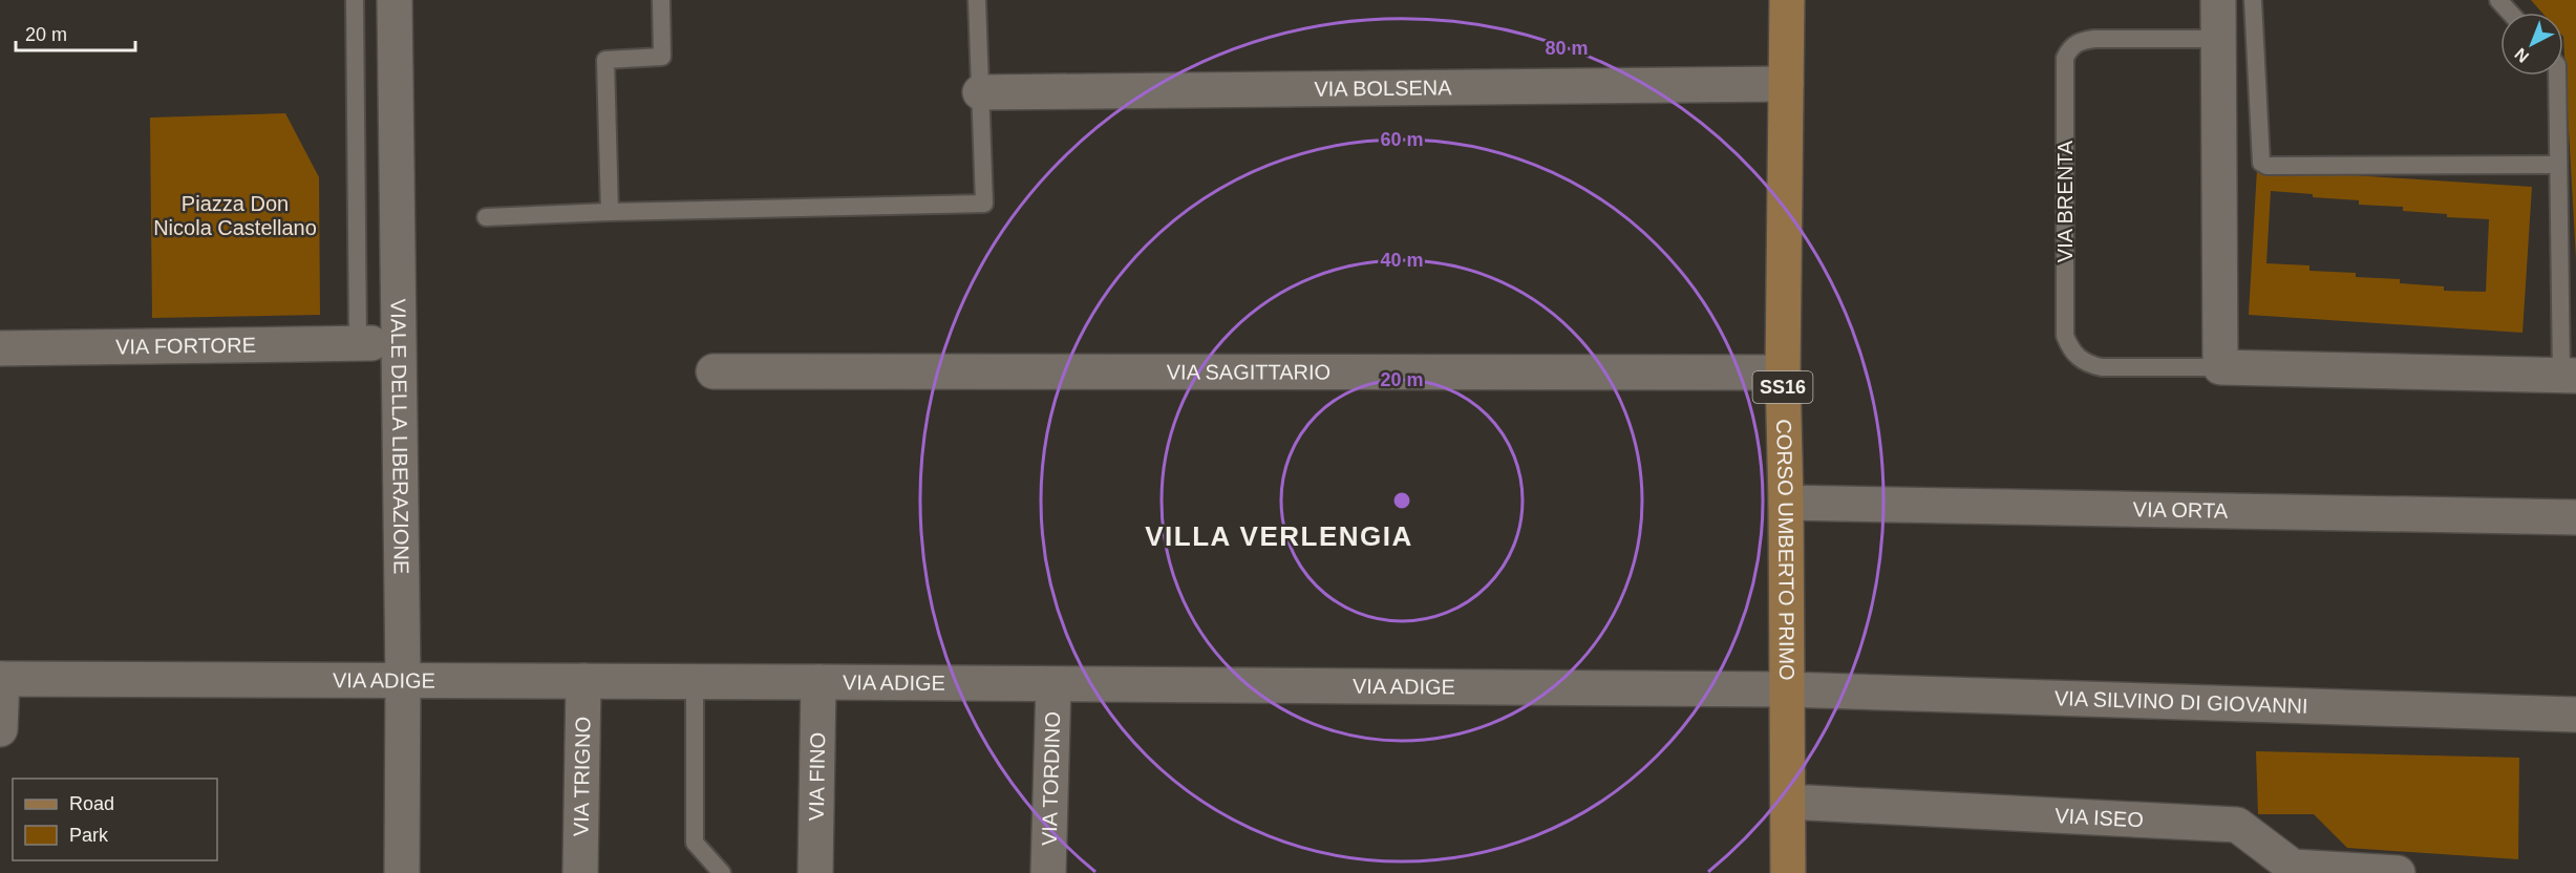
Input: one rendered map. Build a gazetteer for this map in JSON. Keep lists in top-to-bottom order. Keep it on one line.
{"streets":{"main road":["SS16","CORSO UMBERTO PRIMO"],"street":["VIA BOLSENA","VIA BRENTA","VIA FORTORE","VIA SAGITTARIO","VIALE DELLA LIBERAZIONE","VIA ORTA","VIA ADIGE","VIA SILVINO DI GIOVANNI","VIA TRIGNO","VIA FINO","VIA TORDINO","VIA ISEO"]},"crossings":[["VIA BOLSENA","CORSO UMBERTO PRIMO"],["VIA SAGITTARIO","CORSO UMBERTO PRIMO"],["VIALE DELLA LIBERAZIONE","VIA ADIGE"],["VIA ORTA","CORSO UMBERTO PRIMO"],["CORSO UMBERTO PRIMO","VIA ADIGE"],["CORSO UMBERTO PRIMO","VIA SILVINO DI GIOVANNI"],["CORSO UMBERTO PRIMO","VIA ISEO"],["VIA ADIGE","VIA SILVINO DI GIOVANNI"],["VIA ADIGE","VIA TRIGNO"],["VIA ADIGE","VIA FINO"],["VIA ADIGE","VIA TORDINO"]],"districts":["VILLA VERLENGIA"],"parks":["Piazza Don Nicola Castellano"],"legend":["Road","Park"],"scale_bar":"20 m","north":"bottom left","rings":["80 m","60 m","40 m","20 m"]}
